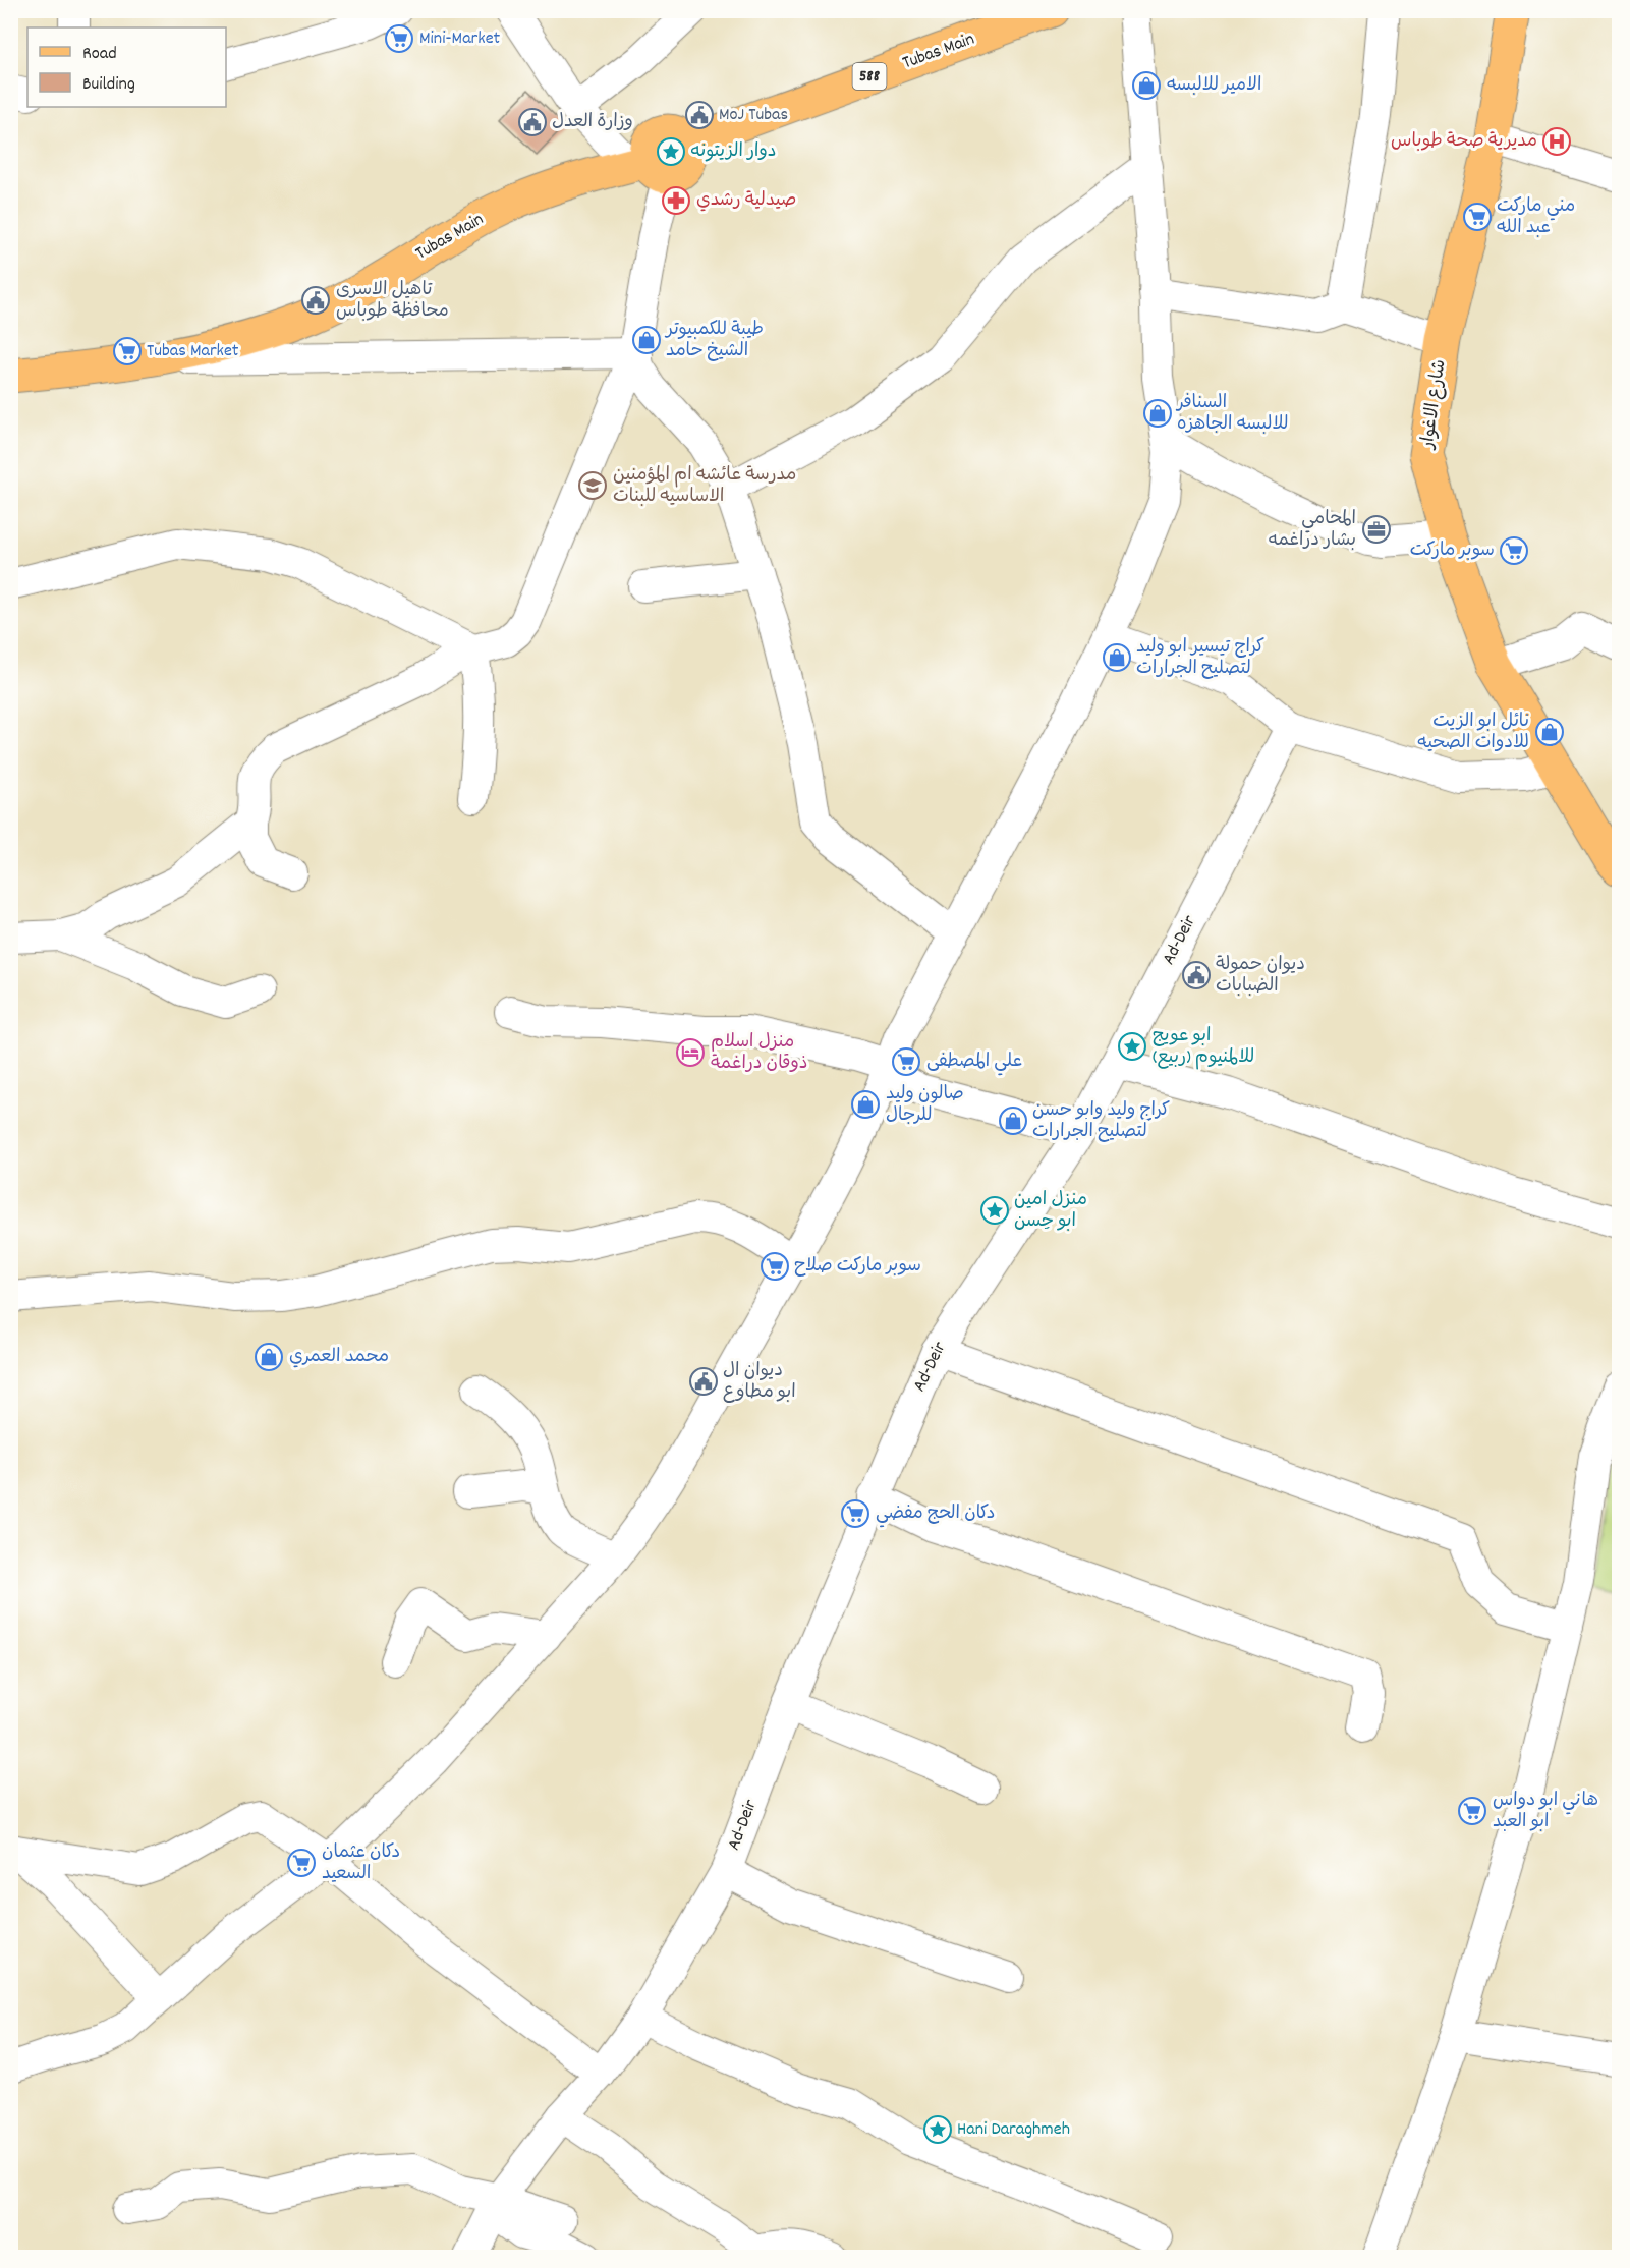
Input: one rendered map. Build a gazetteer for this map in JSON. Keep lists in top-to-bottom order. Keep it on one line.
{"streets":{"main road":["Tubas Main","588","شارع الاغوار"],"street":["Ad-Deir"]},"places":{"supermarket":["Mini-Market","مني ماركت عبد الله","Tubas Market","سوبر ماركت","علي المصطفى","سوبر ماركت صلاح","دكان الحج مفضي","هاني ابو دواس ابو العبد","دكان عثمان السعيد"],"shop":["الامير للالبسه","طيبة للكمبيوتر الشيخ حامد","السنافر للالبسه الجاهزه","كراج تيسير ابو وليد لتصليح الجرارات","نائل ابو الزيت للادوات الصحيه","صالون وليد للرجال","كراج وليد وابو حسن لتصليح الجرارات","محمد العمري"],"public building":["MoJ Tubas","وزارة العدل","تاهيل الاسرى محافظة طوباس","ديوان حمولة الضبابات","ديوان ال ابو مطاوع"],"hospital":["مديرية صحة طوباس"],"place":["دوار الزيتونه","ابو عويج للالمنيوم (ربيع)","منزل امين ابو حِسن","Hani Daraghmeh"],"pharmacy":["صيدلية رشدي"],"school or university":["مدرسة عائشه ام المؤمنين الاساسيه للبنات"],"office":["المحامي بشار دراغمه"],"hotel":["منزل اسلام ذوقان دراغمة"]},"legend":["Road","Building"]}
